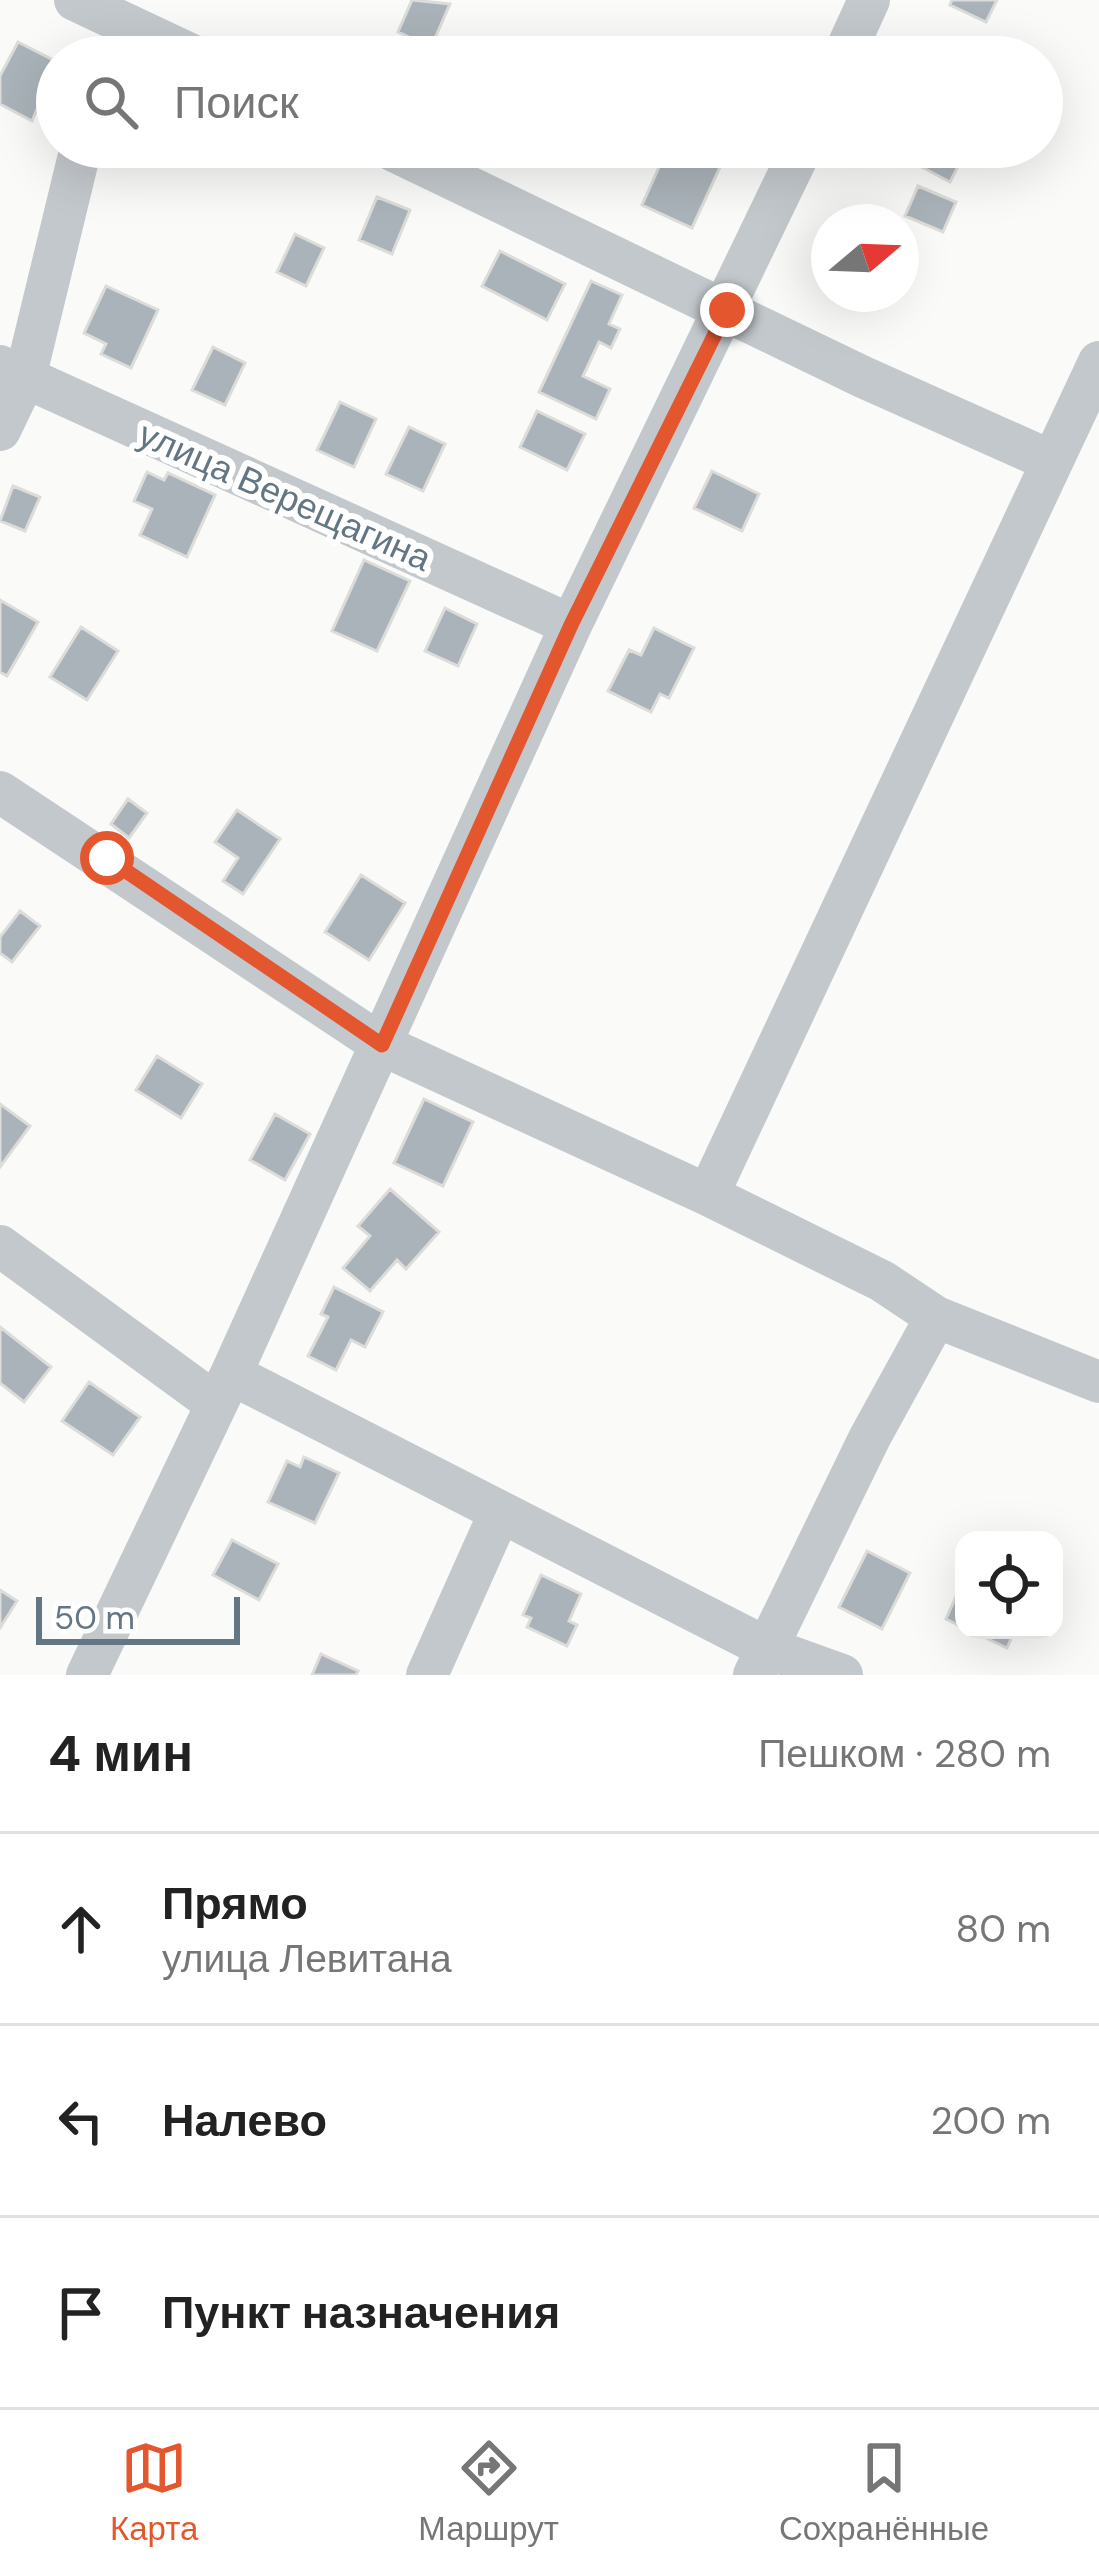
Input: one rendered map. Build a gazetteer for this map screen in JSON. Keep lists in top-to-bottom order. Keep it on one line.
{"streets":{"street":["улица Верещагина"]},"scale_bar":"50 m","north":"right","page":{"search":"Поиск","scale":"50 m","heading":["4 мин","Пешком · 280 m"],"list":[["Прямо","улица Левитана","80 m"],["Налево","200 m"],"Пункт назначения"],"nav":["Карта","Маршрут","Сохранённые"]}}
